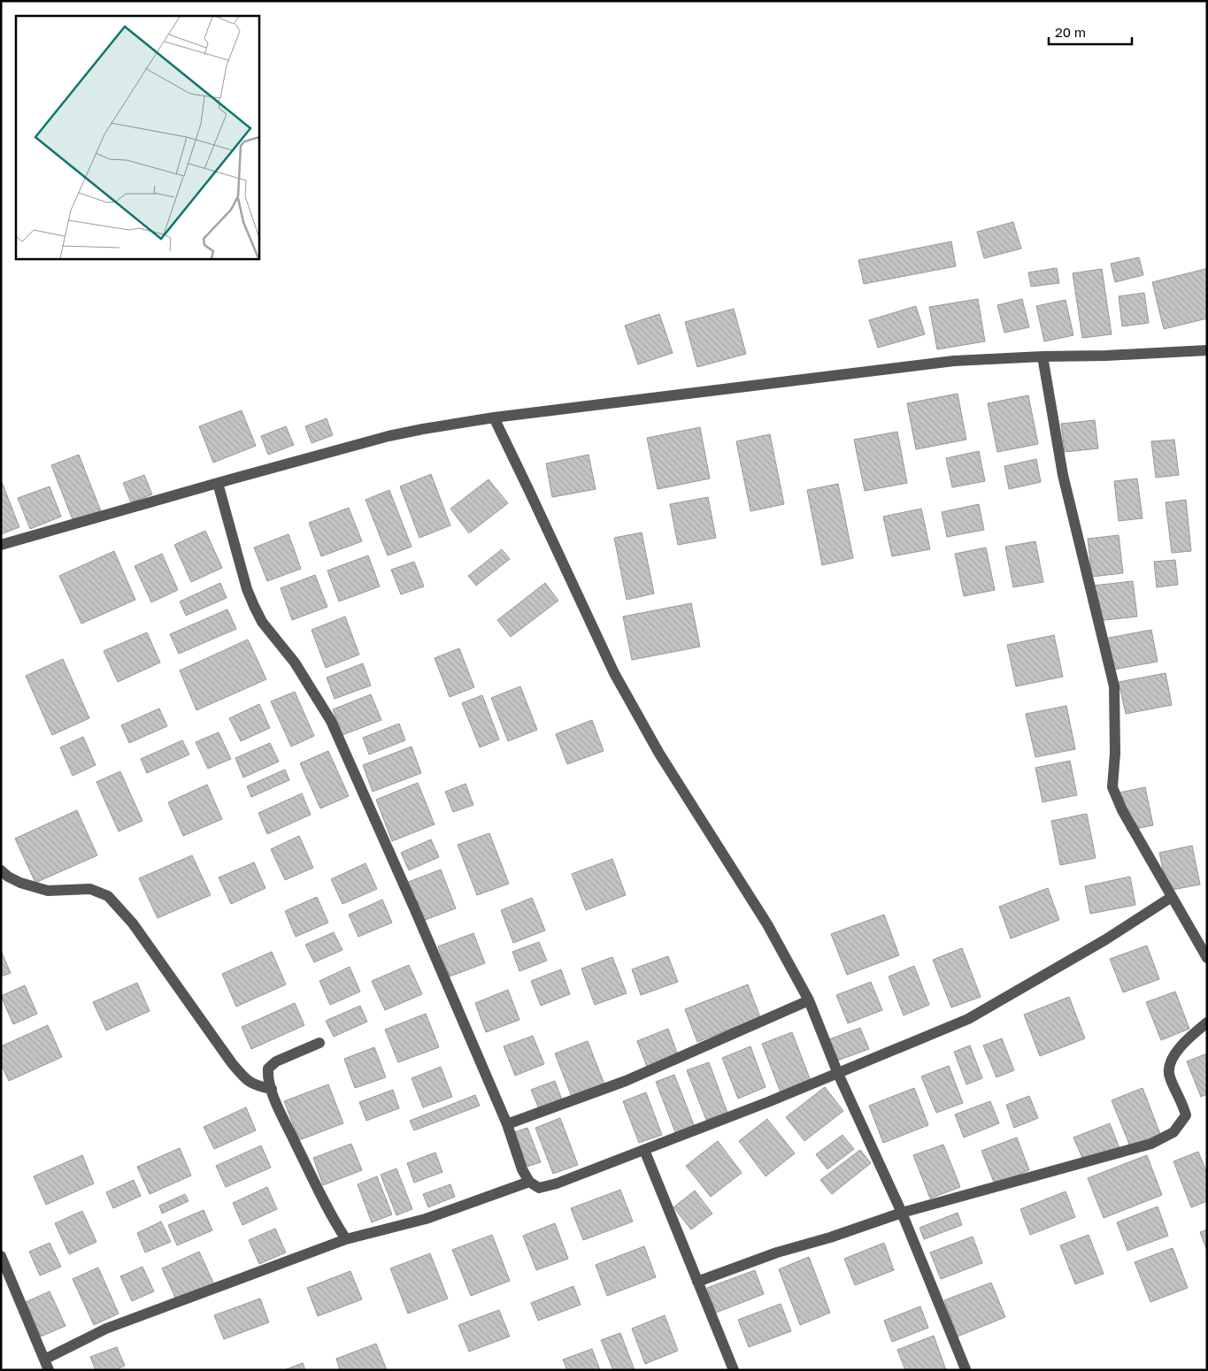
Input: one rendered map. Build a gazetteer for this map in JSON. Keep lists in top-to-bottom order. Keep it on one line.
{"scale_bar":"20 m"}
